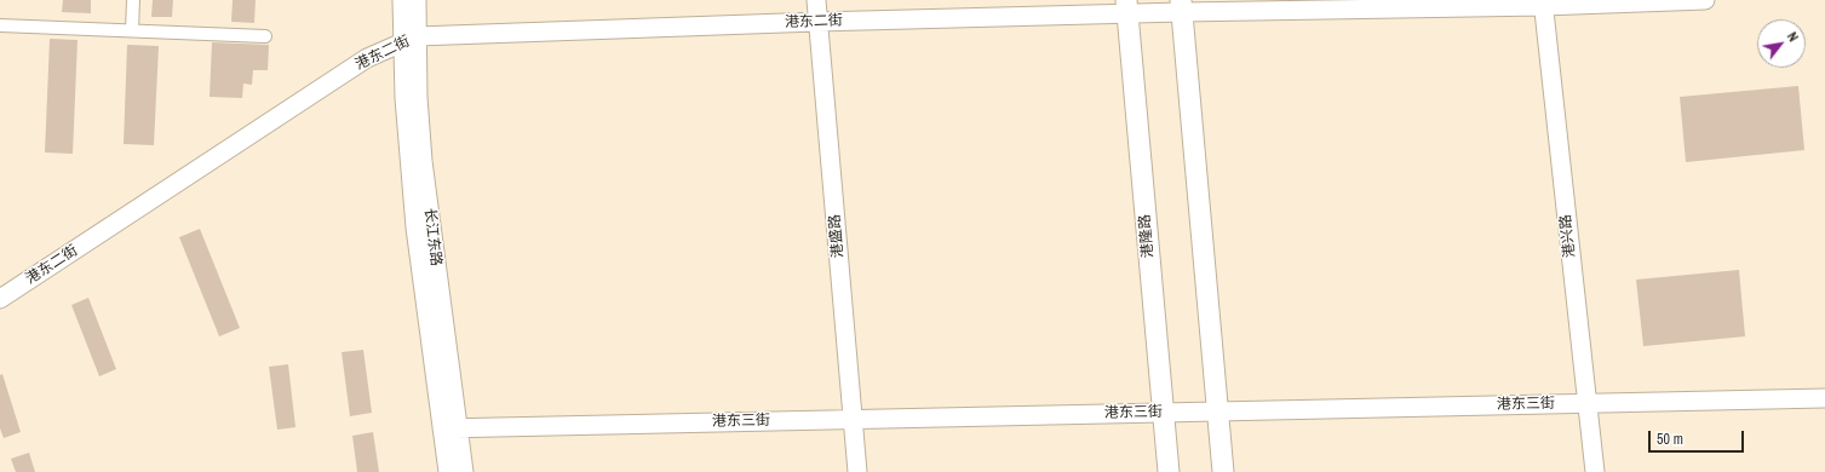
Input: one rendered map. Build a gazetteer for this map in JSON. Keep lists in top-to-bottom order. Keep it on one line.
{"streets":{"main road":["港东二街","港盛路","港隆路","港兴路","长江东路","港东三街"]},"crossings":[["港东二街","港盛路"],["港东二街","港隆路"],["港东二街","港兴路"],["港东二街","长江东路"],["港盛路","港东三街"],["港隆路","港东三街"],["港兴路","港东三街"],["长江东路","港东三街"]],"scale_bar":"50 m","north":"top right"}
